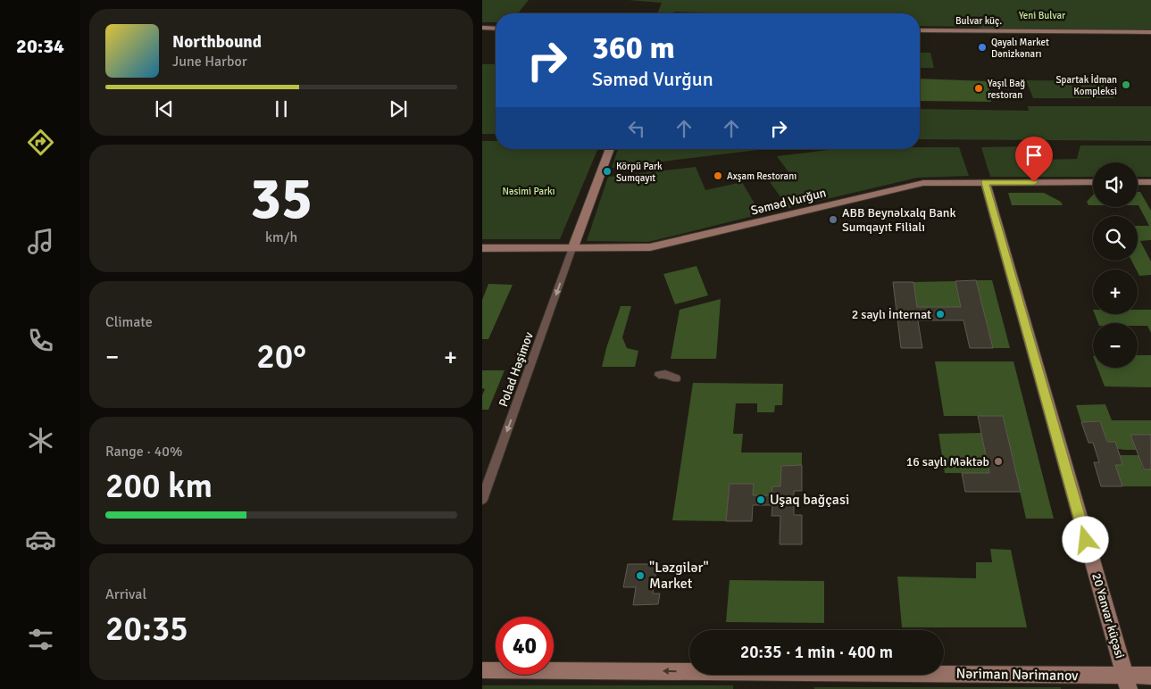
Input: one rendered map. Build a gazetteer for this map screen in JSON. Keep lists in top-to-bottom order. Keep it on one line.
{"streets":{"street":["Bulvar küç.","Səməd Vurğun","Polad Həşimov","20 Yanvar küçəsi","Nəriman Nərimanov"]},"crossings":[["Səməd Vurğun","Polad Həşimov"],["Səməd Vurğun","20 Yanvar küçəsi"],["20 Yanvar küçəsi","Nəriman Nərimanov"]],"one_way":["Polad Həşimov","Nəriman Nərimanov"],"parks":["Yeni Bulvar","Nəsimi Parkı"],"places":["Qayalı Market Dənizkənarı","Spartak İdman Kompleksi","Yaşıl Bağ restoran","Körpü Park Sumqayıt","Axşam Restoranı","ABB Beynəlxalq Bank Sumqayıt Filialı","2 saylı İnternat","16 saylı Məktəb","Uşaq bağçasi","\"Ləzgilər\" Market"],"page":{"tabs":"20:34","turn":["360 m","Səməd Vurğun"],"song":["Northbound","June Harbor"],"tile":[["35","km/h"],"Climate",["Range · 40%","200 km"],["Arrival","20:35"]],"map_buttons":["+","−"],"heat":["−","20°","+"],"limit":"40","trip":"20:35 · 1 min · 400 m"}}
